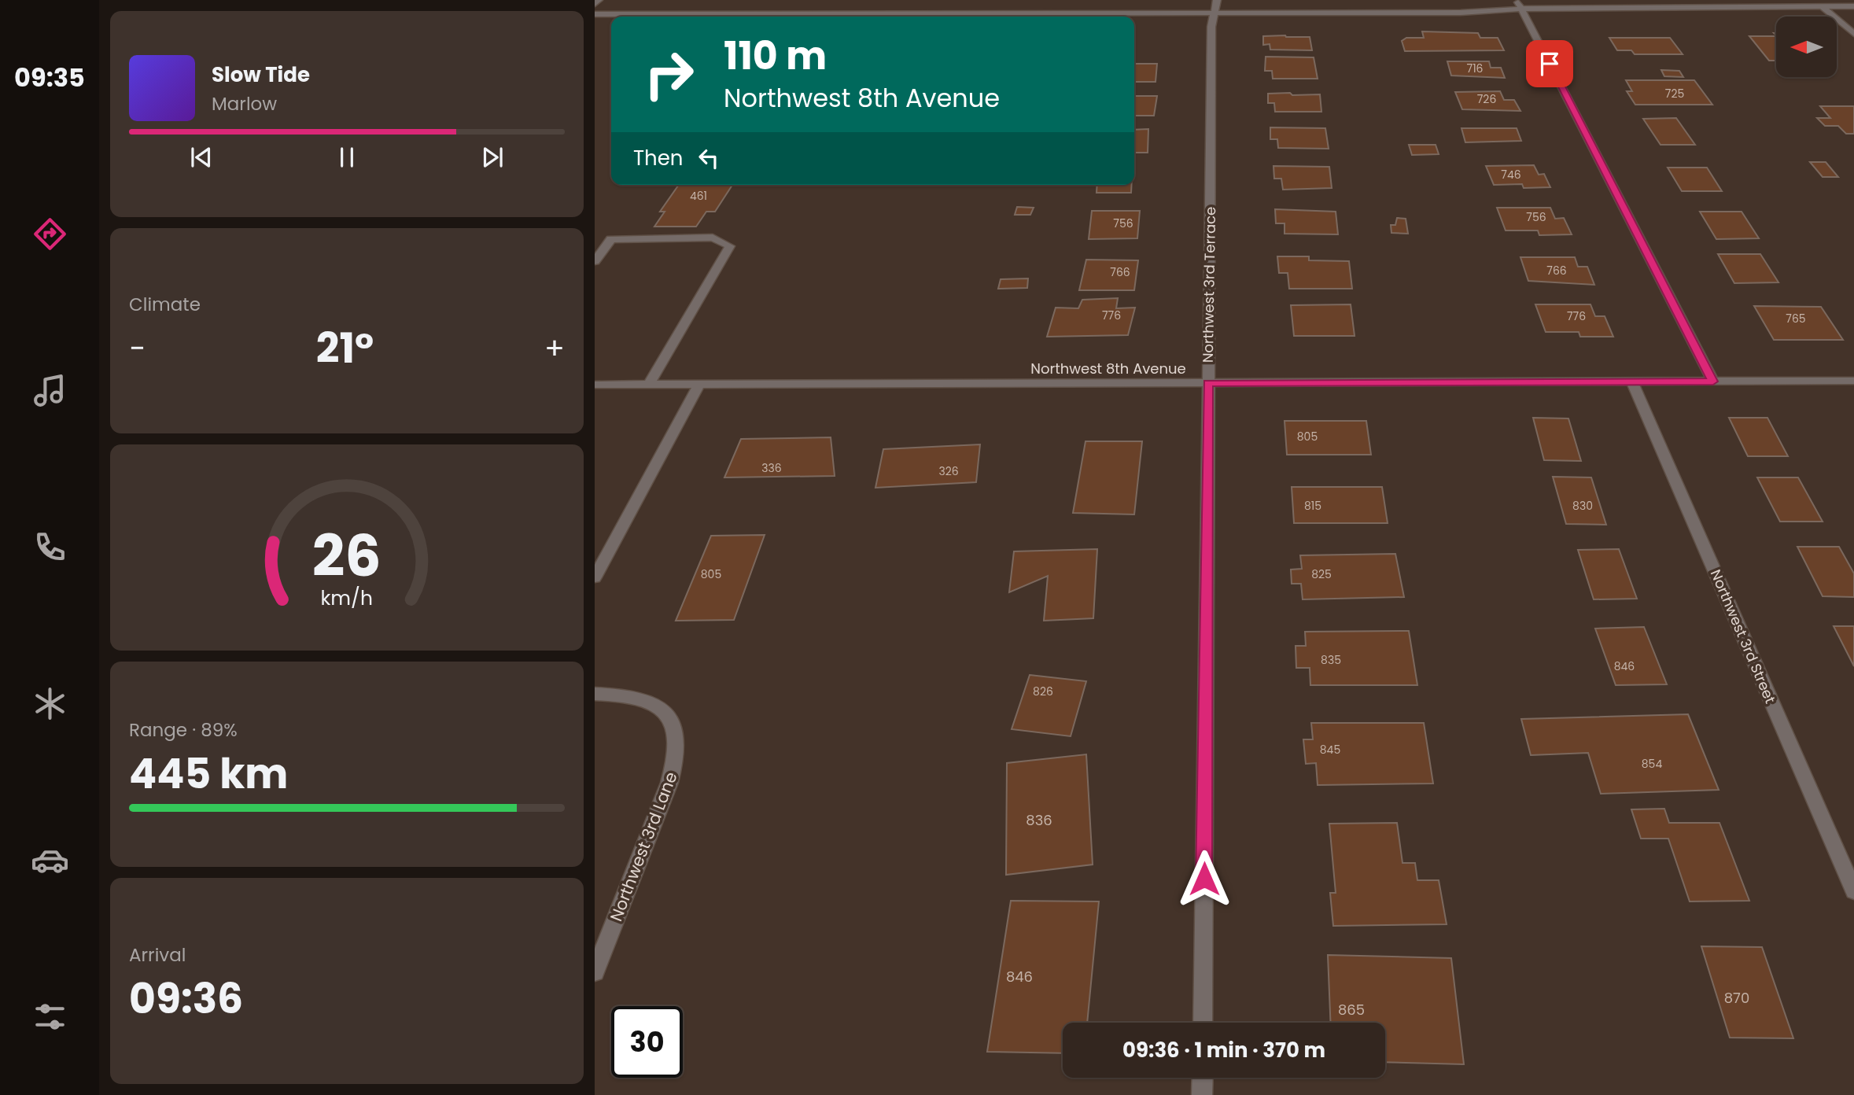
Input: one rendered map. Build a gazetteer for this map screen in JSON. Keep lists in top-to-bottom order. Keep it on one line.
{"streets":{"street":["Northwest 3rd Terrace","Northwest 8th Avenue","Northwest 3rd Street","Northwest 3rd Lane"]},"crossings":[["Northwest 3rd Terrace","Northwest 8th Avenue"],["Northwest 8th Avenue","Northwest 3rd Street"]],"house_numbers":["716","725","726","746","461","756","756","766","766","776","776","765","805","336","326","815","830","805","825","835","846","826","845","854","836","846","870","865"],"north":"left","page":{"tabs":"09:35","turn":["110 m","Northwest 8th Avenue"],"song":["Slow Tide","Marlow"],"then":"Then","tile":["Climate",["Range · 89%","445 km"],["Arrival","09:36"]],"heat":["−","21°","+"],"limit":"30","trip":"09:36 · 1 min · 370 m","gauge":["26","km/h"]}}
